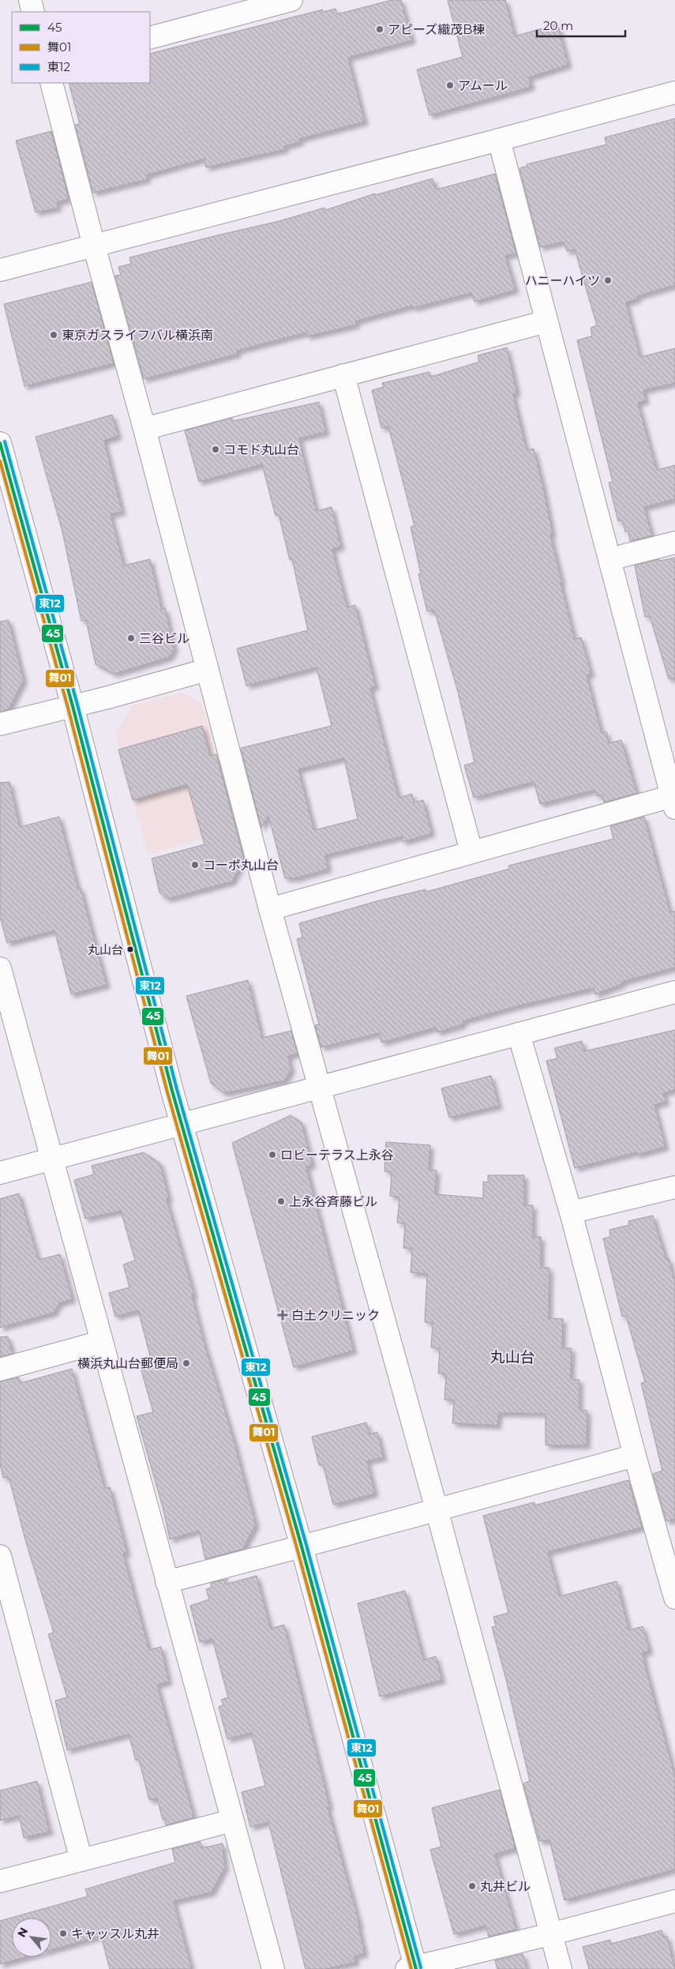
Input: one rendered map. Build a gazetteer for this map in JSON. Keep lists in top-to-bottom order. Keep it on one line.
{"districts":["丸山台"],"places":{"other":["アピーズ織茂B棟","アムール","ハニーハイツ","東京ガスライフバル横浜南","コモド丸山台","三谷ビル","コーポ丸山台","丸山台","ロビーテラス上永谷","上永谷斉藤ビル","横浜丸山台郵便局","丸井ビル","キャッスル丸井"],"health":["白土クリニック"]},"lines":["transit line 東12","transit line 45","transit line 舞01"],"legend":["45","舞01","東12"],"scale_bar":"20 m","north":"top left"}
